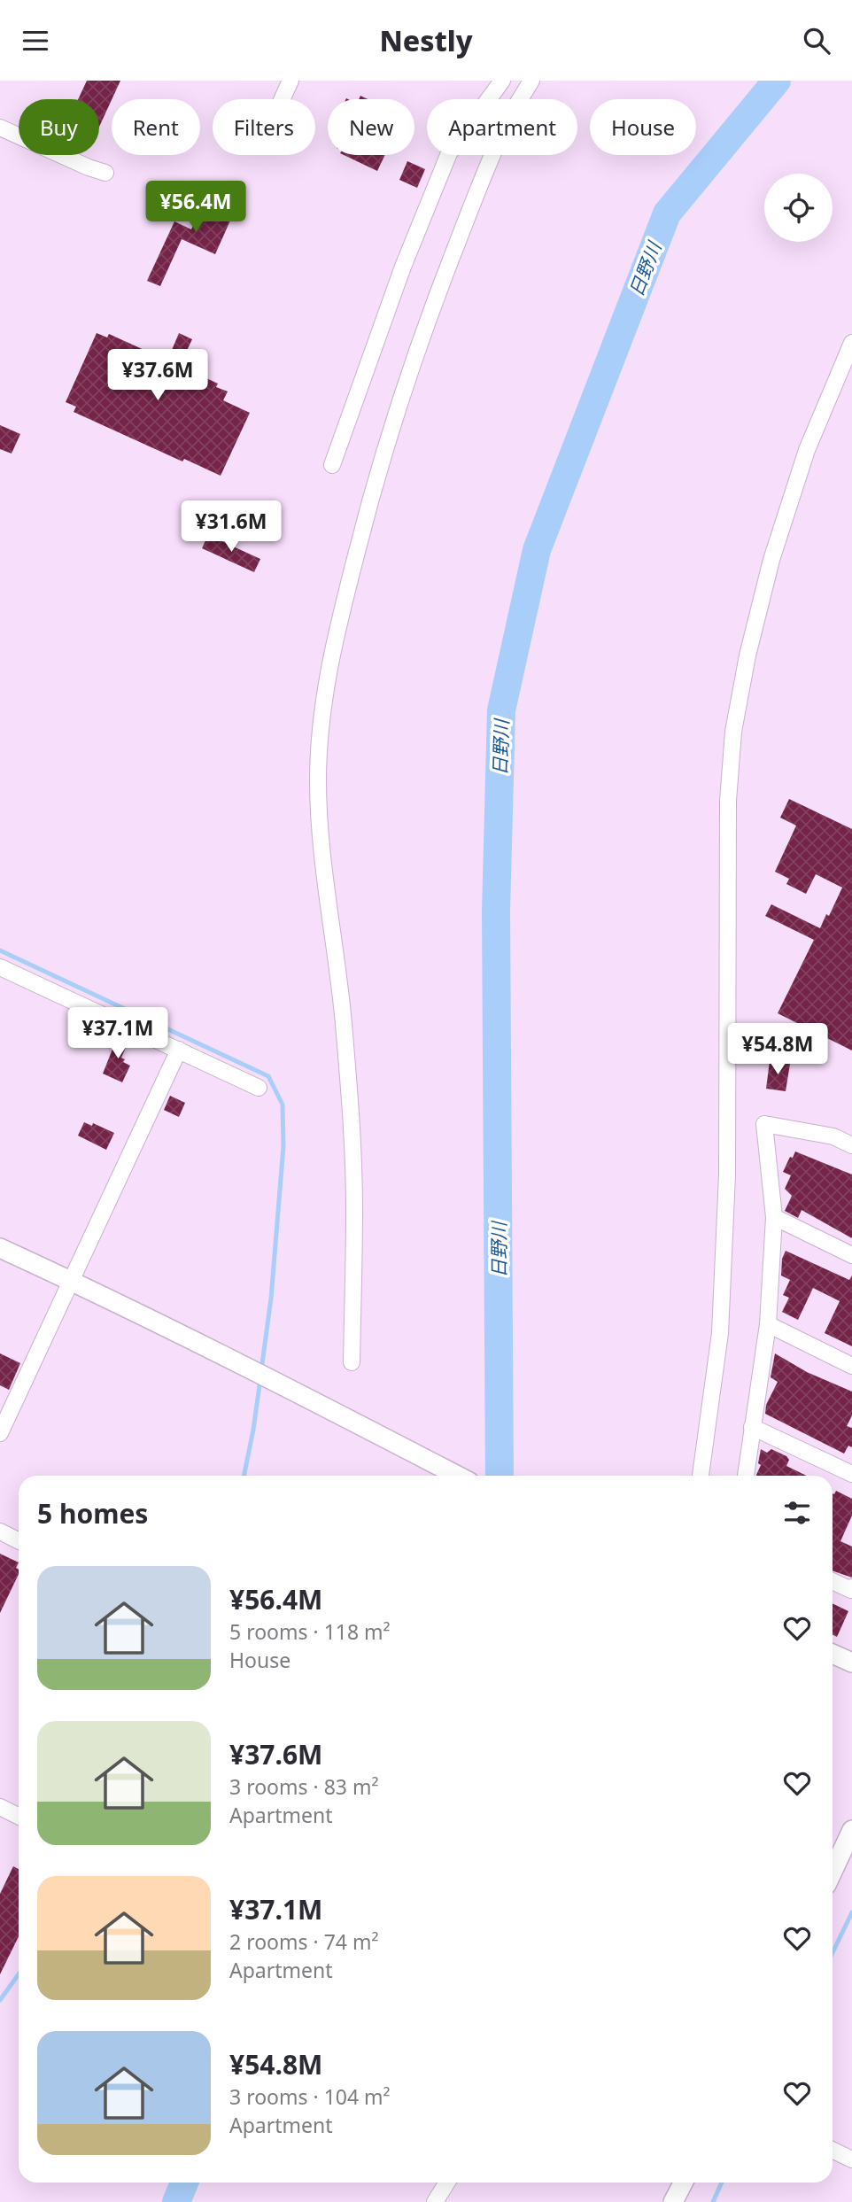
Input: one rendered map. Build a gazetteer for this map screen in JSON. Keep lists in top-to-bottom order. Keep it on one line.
{"water":["日野川"],"page":{"header":"Nestly","chip":["Buy","Rent","Filters","New","Apartment","House"],"price":["¥56.4M","¥37.6M","¥31.6M","¥37.1M","¥54.8M"],"heading":"5 homes","list":[{"name":"¥56.4M","note":"5 rooms · 118 m² · House"},{"name":"¥37.6M","note":"3 rooms · 83 m² · Apartment"},{"name":"¥37.1M","note":"2 rooms · 74 m² · Apartment"},{"name":"¥54.8M","note":"3 rooms · 104 m² · Apartment"}]}}
